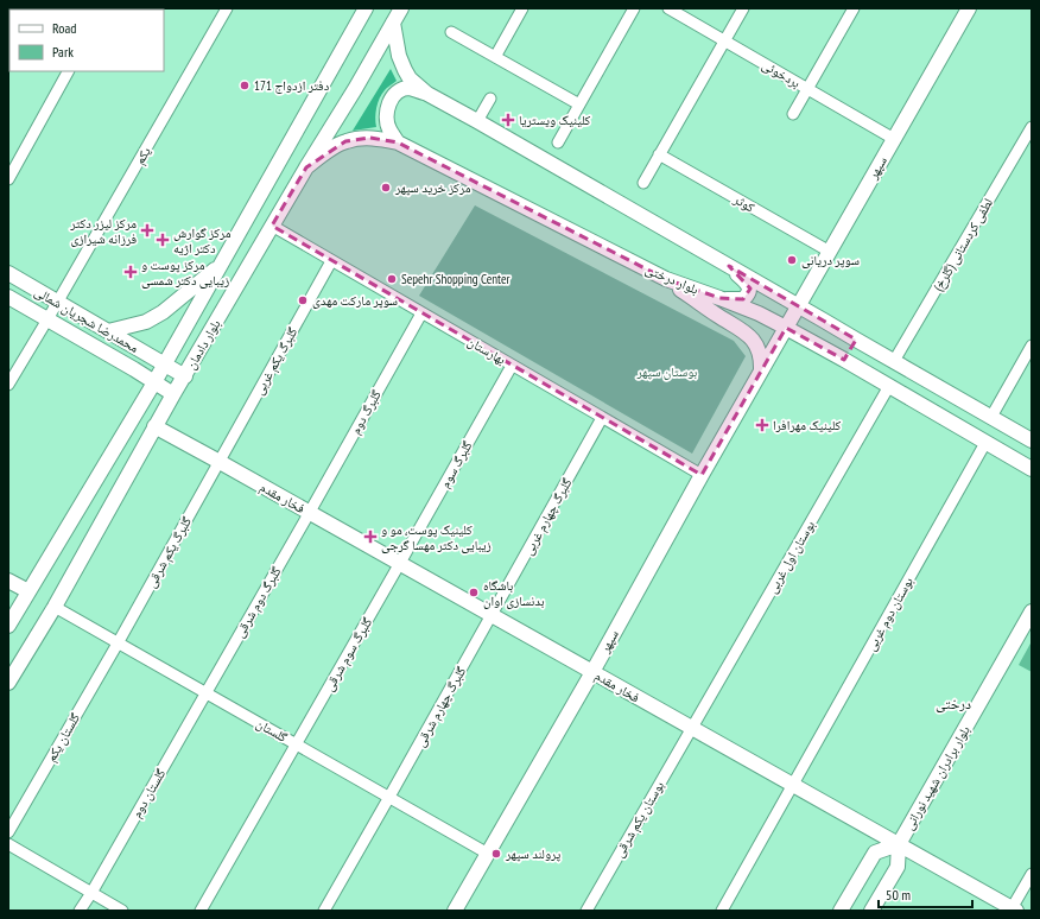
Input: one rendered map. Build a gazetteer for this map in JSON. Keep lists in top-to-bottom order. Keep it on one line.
{"streets":{"main road":["سپهر","بلوار درختی","محمدرضا شجریان شمالی","بلوار دادمان","فخار مقدم","بلوار برادران شهید نورانی"],"street":["بردخوئی","یکم","کوثر","لطفی کردستانی (گلرخ)","بهارستان","گلبرگ یکم غربی","گلبرگ دوم","گلبرگ سوم","گلبرگ چهارم غربی","گلبرگ یکم شرقی","بوستان اول غربی","گلبرگ دوم شرقی","بوستان دوم غربی","گلبرگ سوم شرقی","گلبرگ چهارم شرقی","گلستان","گلستان یکم","گلستان دوم","بوستان یکم شرقی"]},"crossings":[["بردخوئی","سپهر"],["یکم","محمدرضا شجریان شمالی"],["سپهر","کوثر"],["سپهر","بلوار درختی"],["سپهر","بهارستان"],["سپهر","فخار مقدم"],["سپهر","گلستان"],["بلوار درختی","بلوار دادمان"],["بلوار درختی","بوستان اول غربی"],["بلوار درختی","بوستان دوم غربی"],["محمدرضا شجریان شمالی","بلوار دادمان"],["بلوار دادمان","بهارستان"],["بلوار دادمان","فخار مقدم"],["بلوار دادمان","گلستان"],["بهارستان","گلبرگ یکم غربی"],["بهارستان","گلبرگ دوم"],["بهارستان","گلبرگ سوم"],["بهارستان","گلبرگ چهارم غربی"],["گلبرگ یکم غربی","فخار مقدم"],["گلبرگ یکم غربی","گلبرگ یکم شرقی"],["گلبرگ دوم","فخار مقدم"],["گلبرگ دوم","گلبرگ دوم شرقی"],["گلبرگ سوم","فخار مقدم"],["گلبرگ سوم","گلبرگ سوم شرقی"],["فخار مقدم","گلبرگ چهارم غربی"],["فخار مقدم","گلبرگ یکم شرقی"],["فخار مقدم","بوستان اول غربی"],["فخار مقدم","گلبرگ دوم شرقی"],["فخار مقدم","بوستان دوم غربی"],["فخار مقدم","گلبرگ سوم شرقی"],["فخار مقدم","گلبرگ چهارم شرقی"],["فخار مقدم","بلوار برادران شهید نورانی"],["فخار مقدم","بوستان یکم شرقی"],["گلبرگ چهارم غربی","گلبرگ چهارم شرقی"],["گلبرگ یکم شرقی","گلستان"],["گلبرگ یکم شرقی","گلستان یکم"],["بوستان اول غربی","بوستان یکم شرقی"],["گلبرگ دوم شرقی","گلستان"],["گلبرگ دوم شرقی","گلستان دوم"],["گلبرگ سوم شرقی","گلستان"],["گلبرگ چهارم شرقی","گلستان"],["گلستان","گلستان یکم"],["گلستان","گلستان دوم"]],"districts":["درختی"],"parks":["بوستان سپهر"],"places":{"other":["دفتر ازدواج 171","مرکز خرید سپهر","سوپر دریانی","Sepehr Shopping Center","سوپر مارکت مهدی","باشگاه بدنسازی اوان","پرولند سپهر"],"health":["کلینیک ویستریا","مرکز لیزر دکتر فرزانه شیرازی","مرکز گوارش دکتر اژیه","مرکز پوست و زیبایی دکتر شمسی","کلینیک مهرافرا","کلینیک پوست، مو و زیبایی دکتر مهسا گرجی"]},"legend":["Road","Park"],"scale_bar":"50 m"}
